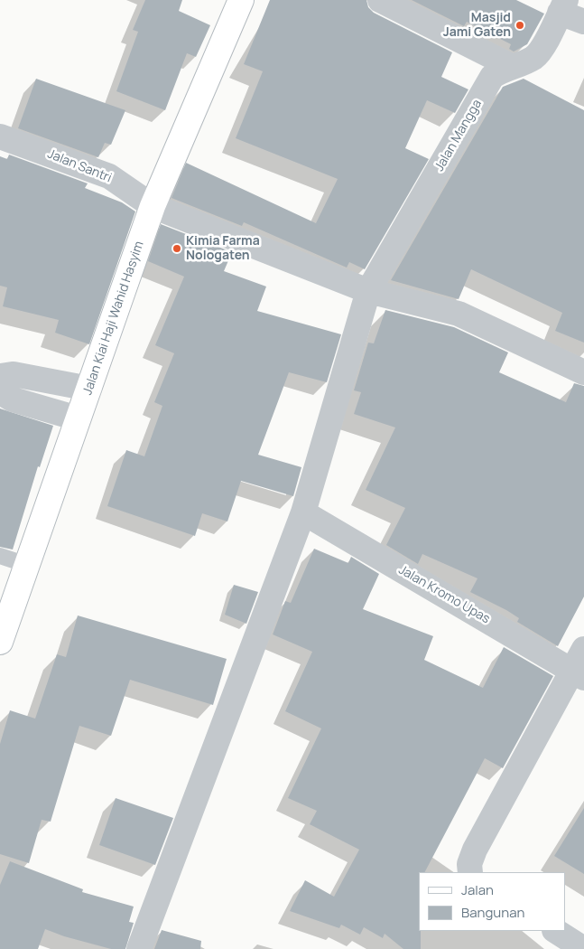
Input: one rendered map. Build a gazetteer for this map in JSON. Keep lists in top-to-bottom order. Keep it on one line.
{"streets":{"main road":["Jalan Kiai Haji Wahid Hasyim"],"street":["Jalan Mangga","Jalan Santri","Jalan Kromo Upas"]},"crossings":[["Jalan Mangga","Jalan Santri"],["Jalan Mangga","Jalan Kromo Upas"],["Jalan Santri","Jalan Kiai Haji Wahid Hasyim"]],"places":["Masjid Jami Gaten","Kimia Farma Nologaten"],"legend":["Jalan","Bangunan"]}
